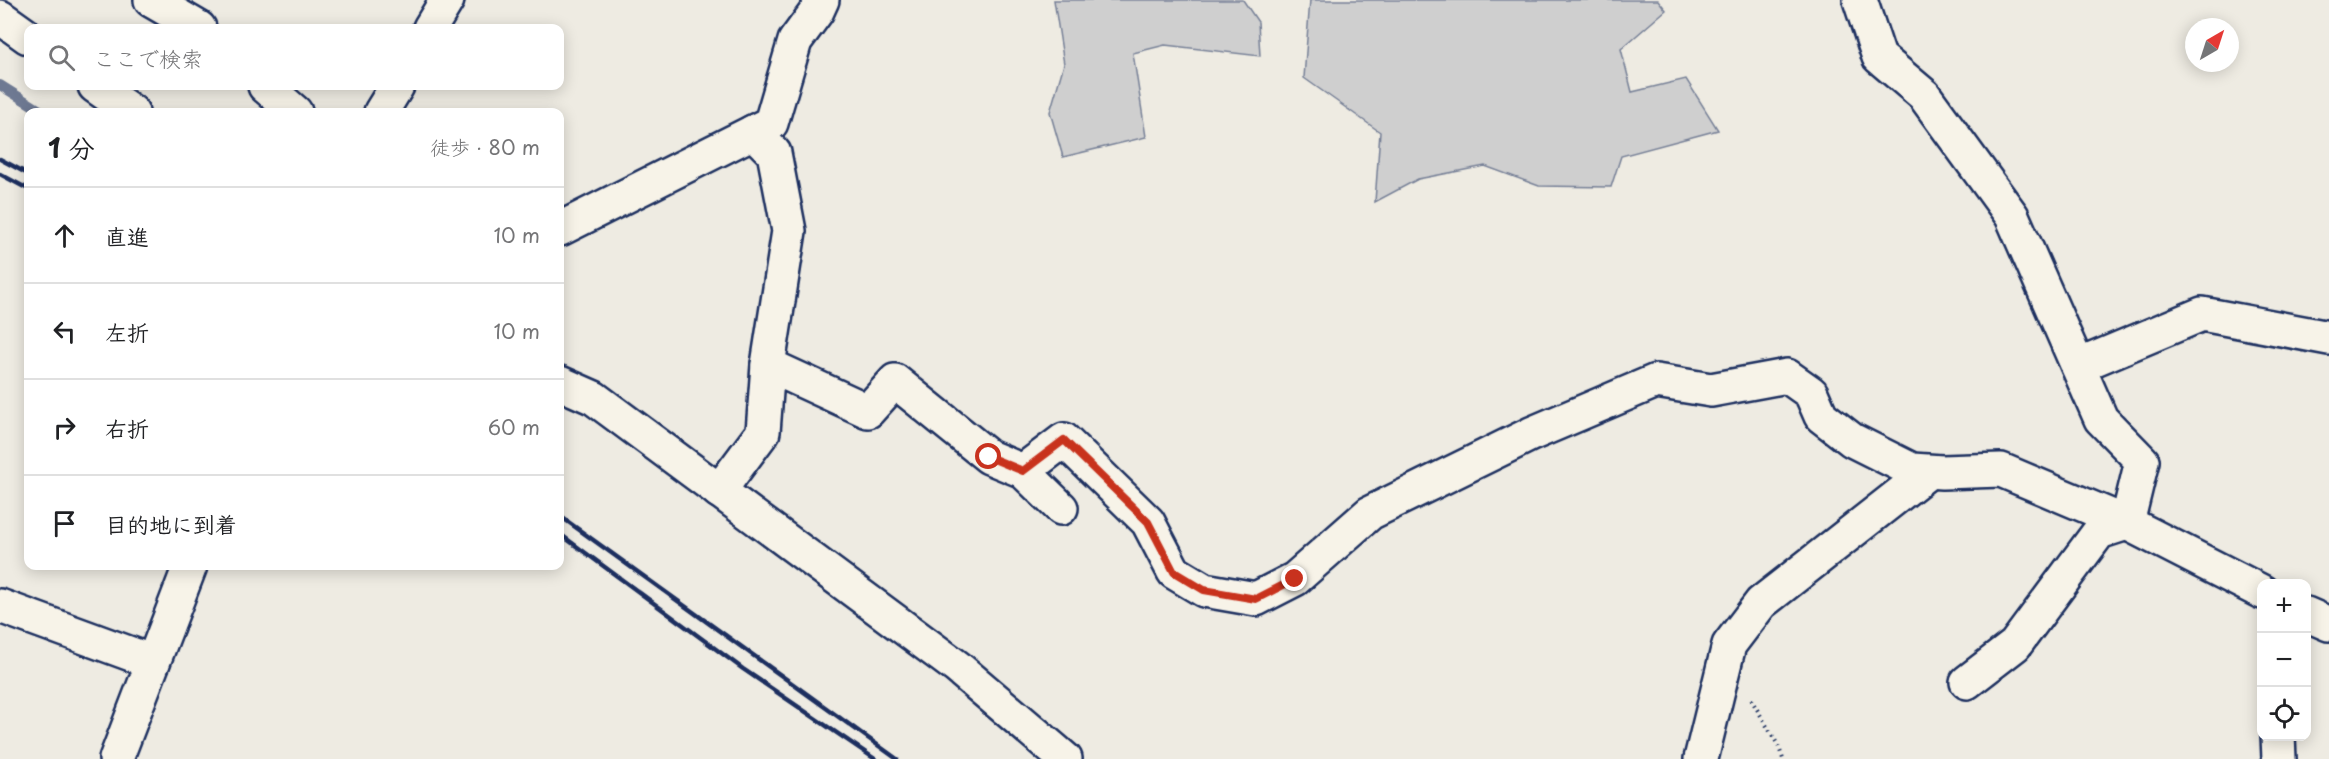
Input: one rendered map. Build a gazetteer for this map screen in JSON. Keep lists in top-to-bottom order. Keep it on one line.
{"north":"top right","page":{"search":"ここで検索","heading":["1 分","徒歩 · 80 m"],"list":[["直進","10 m"],["左折","10 m"],["右折","60 m"],"目的地に到着"],"map_buttons":["+","−"]}}
